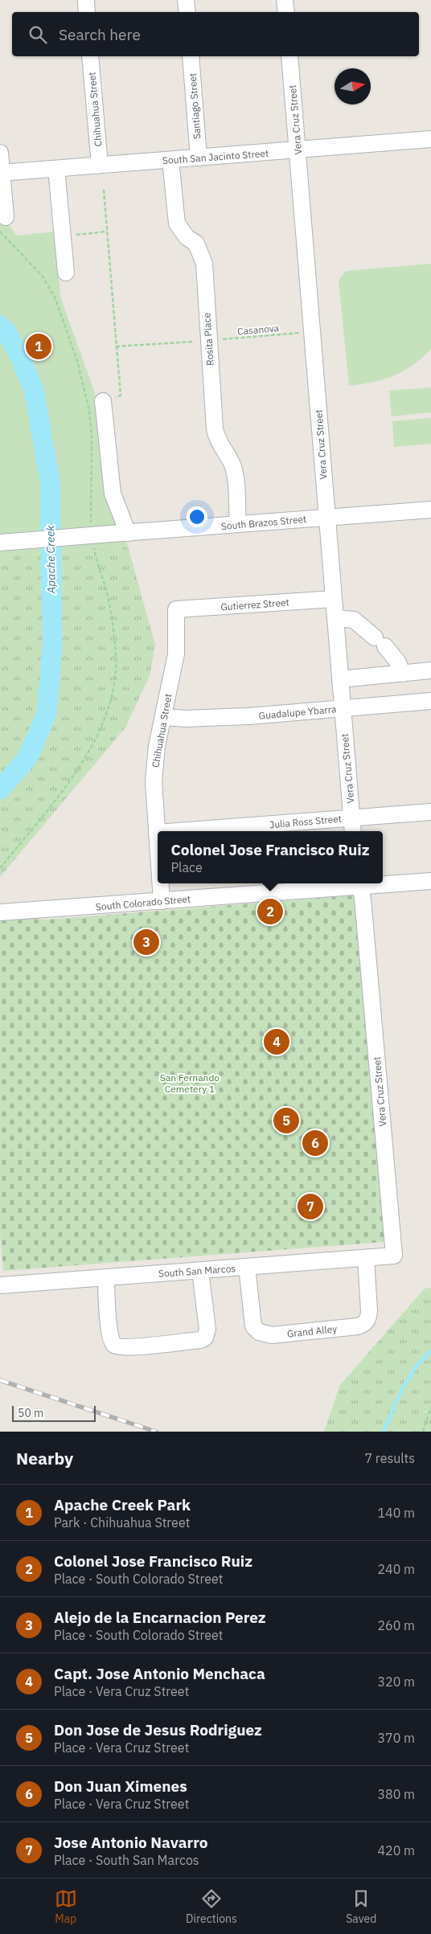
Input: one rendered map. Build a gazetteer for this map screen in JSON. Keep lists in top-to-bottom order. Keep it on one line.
{"streets":{"street":["Santiago Street","Chihuahua Street","Vera Cruz Street","South San Jacinto Street","Rosita Place","South Brazos Street","Gutierrez Street","Guadalupe Ybarra","Julia Ross Street","South Colorado Street","South San Marcos","Grand Alley"],"path":["Casanova"]},"crossings":[["Santiago Street","South San Jacinto Street"],["Chihuahua Street","South San Jacinto Street"],["Chihuahua Street","Gutierrez Street"],["Chihuahua Street","Guadalupe Ybarra"],["Chihuahua Street","South Colorado Street"],["Vera Cruz Street","South San Jacinto Street"],["Vera Cruz Street","South Brazos Street"],["Vera Cruz Street","Gutierrez Street"],["Vera Cruz Street","Guadalupe Ybarra"],["Vera Cruz Street","Julia Ross Street"],["Vera Cruz Street","South San Marcos"],["South San Jacinto Street","Rosita Place"],["Rosita Place","South Brazos Street"],["South San Marcos","Grand Alley"]],"water":["Apache Creek"],"parks":["San Fernando Cemetery 1"],"scale_bar":"50 m","north":"right","page":{"search":"Search here","pins":["1","2","3","4","5","6","7"],"popup":["Colonel Jose Francisco Ruiz","Place"],"scale":"50 m","heading":["Nearby","7 results"],"list":[{"mark":"1","name":"Apache Creek Park","note":"Park · Chihuahua Street","value":"140 m"},{"mark":"2","name":"Colonel Jose Francisco Ruiz","note":"Place · South Colorado Street","value":"240 m"},{"mark":"3","name":"Alejo de la Encarnacion Perez","note":"Place · South Colorado Street","value":"260 m"},{"mark":"4","name":"Capt. Jose Antonio Menchaca","note":"Place · Vera Cruz Street","value":"320 m"},{"mark":"5","name":"Don Jose de Jesus Rodriguez","note":"Place · Vera Cruz Street","value":"370 m"},{"mark":"6","name":"Don Juan Ximenes","note":"Place · Vera Cruz Street","value":"380 m"},{"mark":"7","name":"Jose Antonio Navarro","note":"Place · South San Marcos","value":"420 m"}],"nav":["Map","Directions","Saved"]}}
